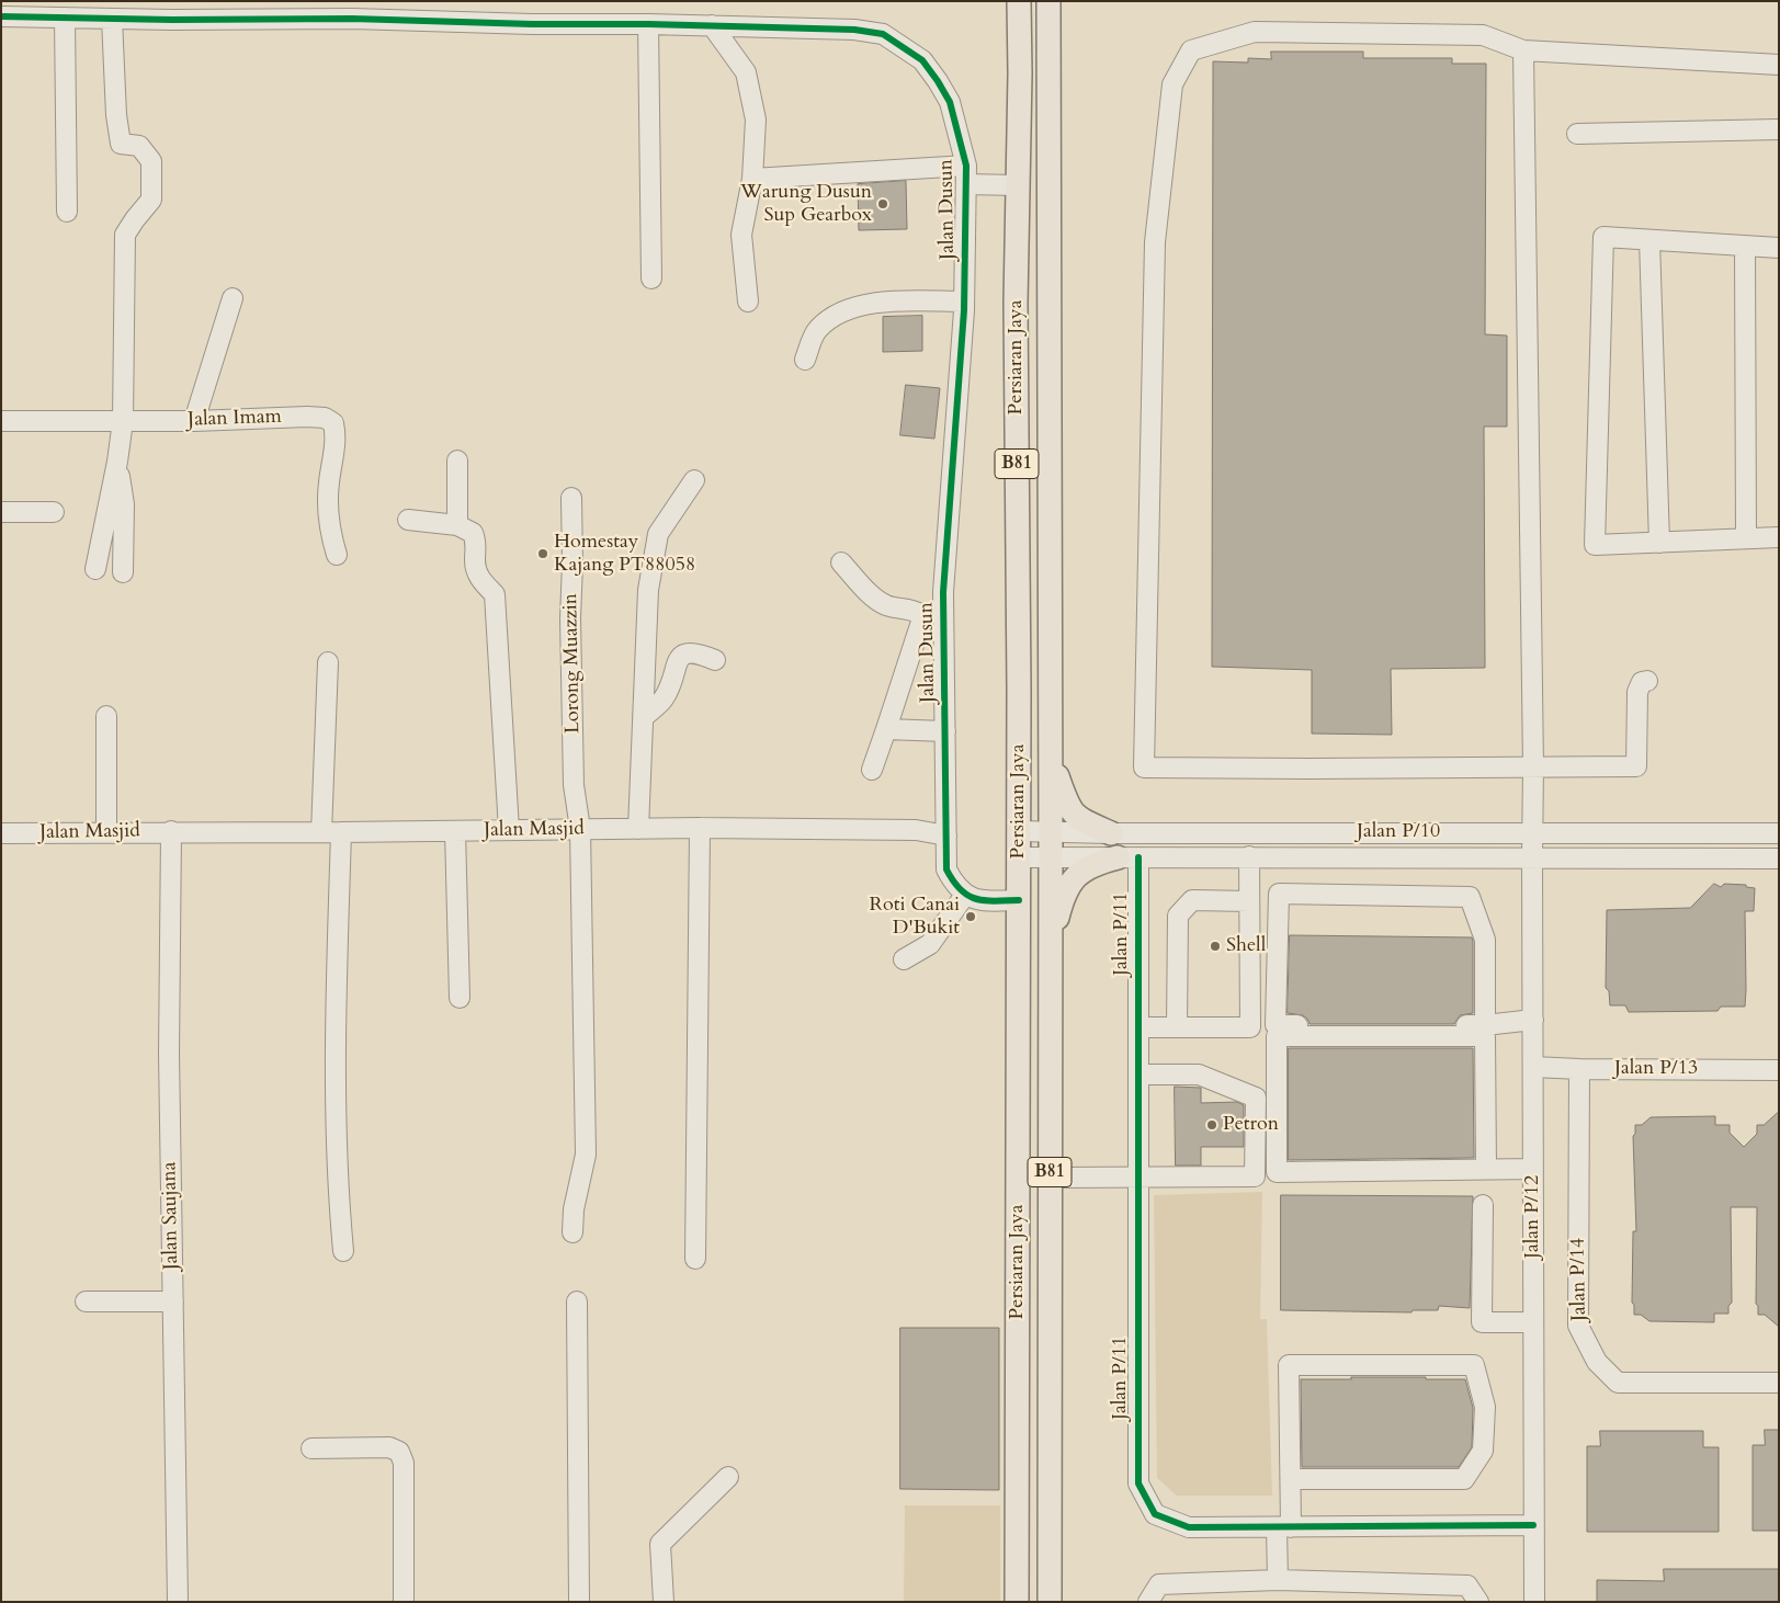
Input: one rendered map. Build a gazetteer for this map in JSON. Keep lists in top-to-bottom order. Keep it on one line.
{"streets":{"main road":["Persiaran Jaya","B81"],"street":["Jalan Dusun","Jalan Imam","Lorong Muazzin","Jalan Masjid","Jalan P/10","Jalan P/11","Jalan P/13","Jalan Saujana","Jalan P/12","Jalan P/14"]},"crossings":[["Jalan Dusun","Jalan Masjid"],["Persiaran Jaya","Jalan P/10"],["Lorong Muazzin","Jalan Masjid"],["Jalan Masjid","Jalan Saujana"],["Jalan P/10","Jalan P/11"],["Jalan P/10","Jalan P/12"],["Jalan P/11","Jalan P/12"],["Jalan P/13","Jalan P/12"],["Jalan P/13","Jalan P/14"]],"places":["Warung Dusun Sup Gearbox","Homestay Kajang PT88058","Roti Canai D'Bukit","Shell","Petron"]}
